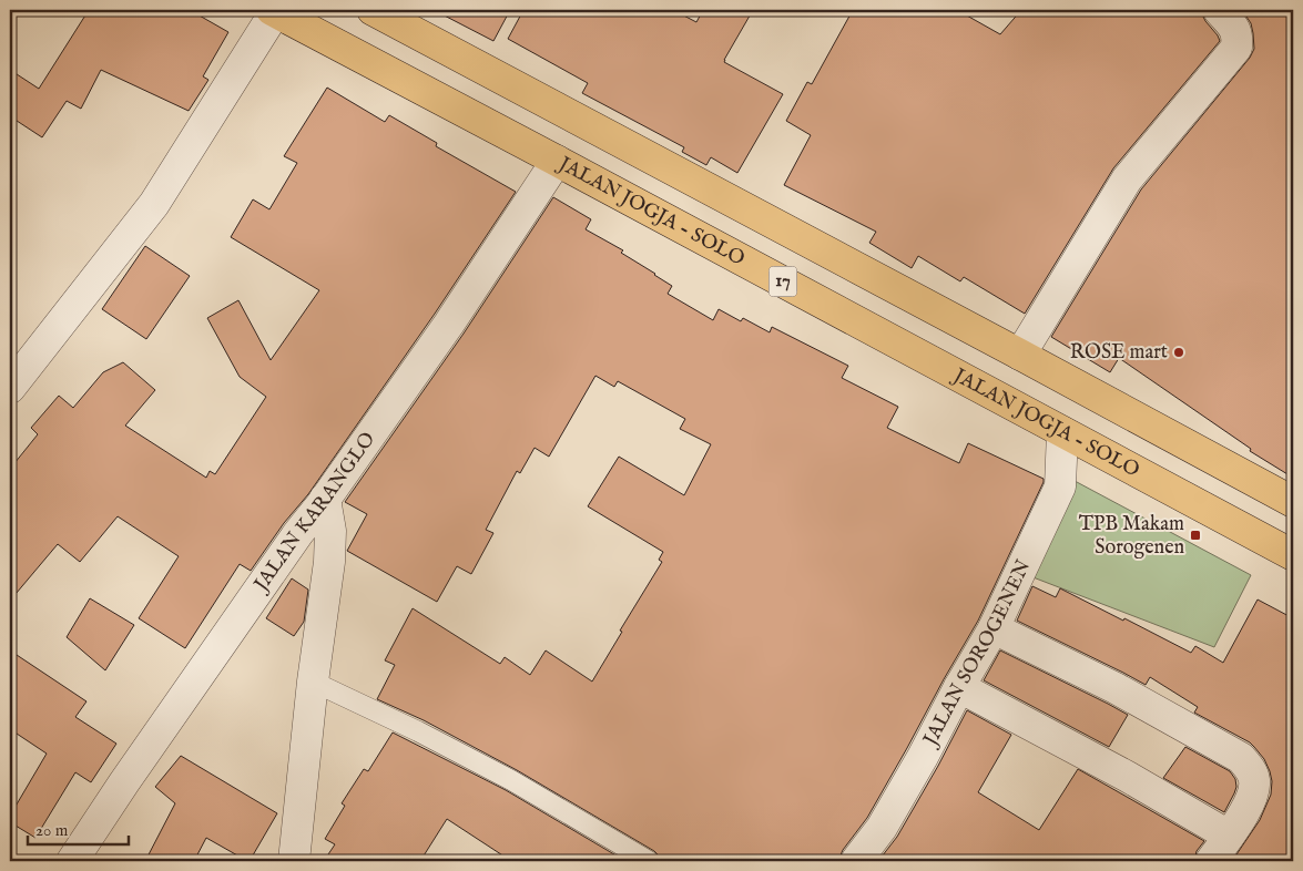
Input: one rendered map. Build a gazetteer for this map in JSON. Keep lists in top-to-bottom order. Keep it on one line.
{"streets":{"highway":["JALAN JOGJA - SOLO","17"],"street":["JALAN KARANGLO","JALAN SOROGENEN"]},"crossings":[["JALAN JOGJA - SOLO","JALAN KARANGLO"],["JALAN JOGJA - SOLO","JALAN SOROGENEN"]],"places":{"other":["ROSE mart"],"transit":["TPB Makam Sorogenen"]},"scale_bar":"20 m"}
